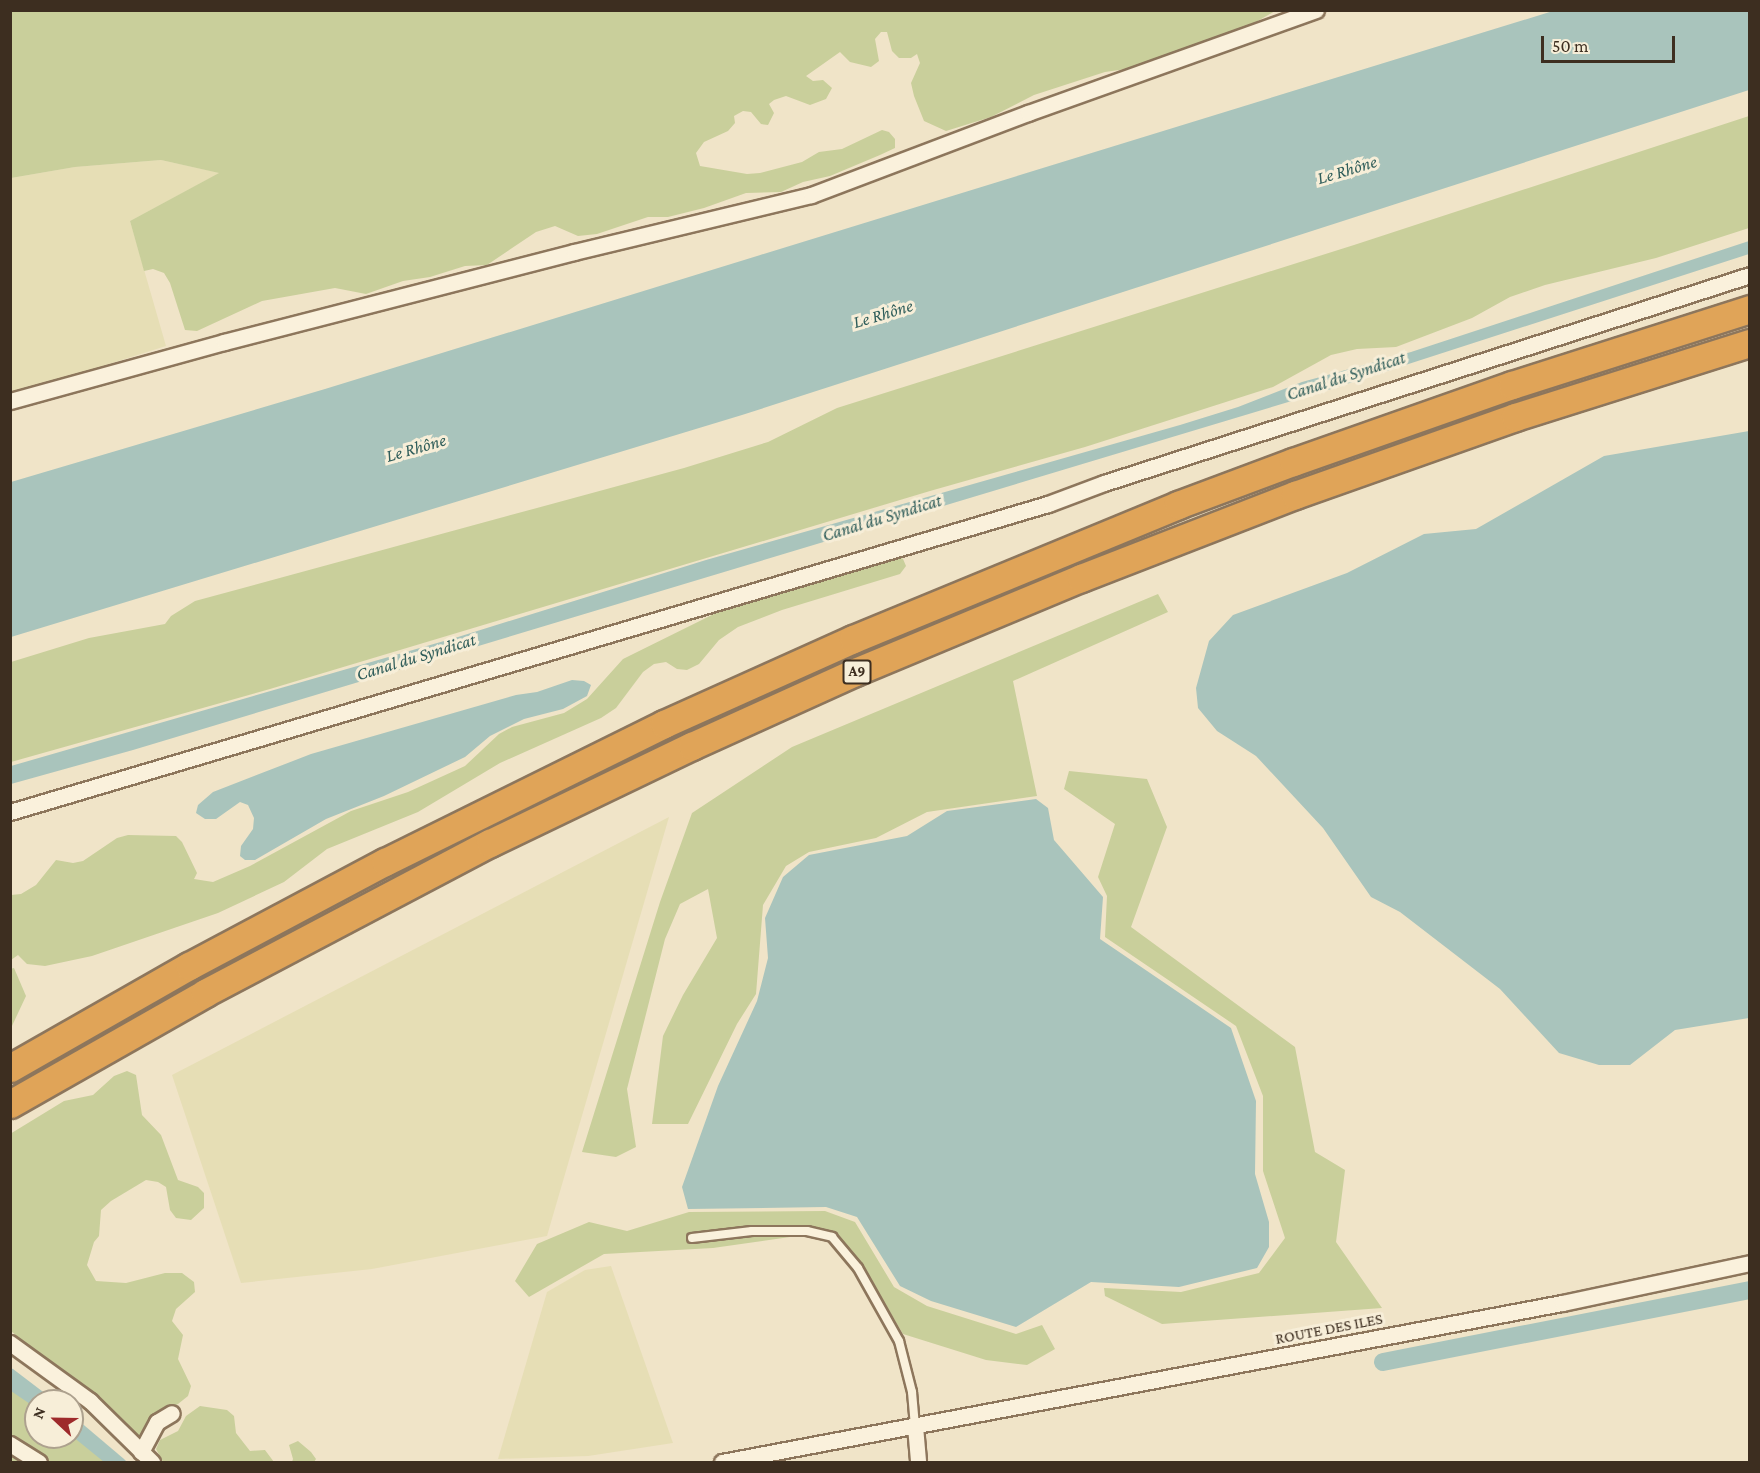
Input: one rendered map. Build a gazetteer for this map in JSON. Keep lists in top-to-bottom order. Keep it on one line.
{"streets":{"highway":["A9"],"street":["ROUTE DES ILES"]},"water":["Le Rhône","Canal du Syndicat"],"scale_bar":"50 m","north":"left"}
